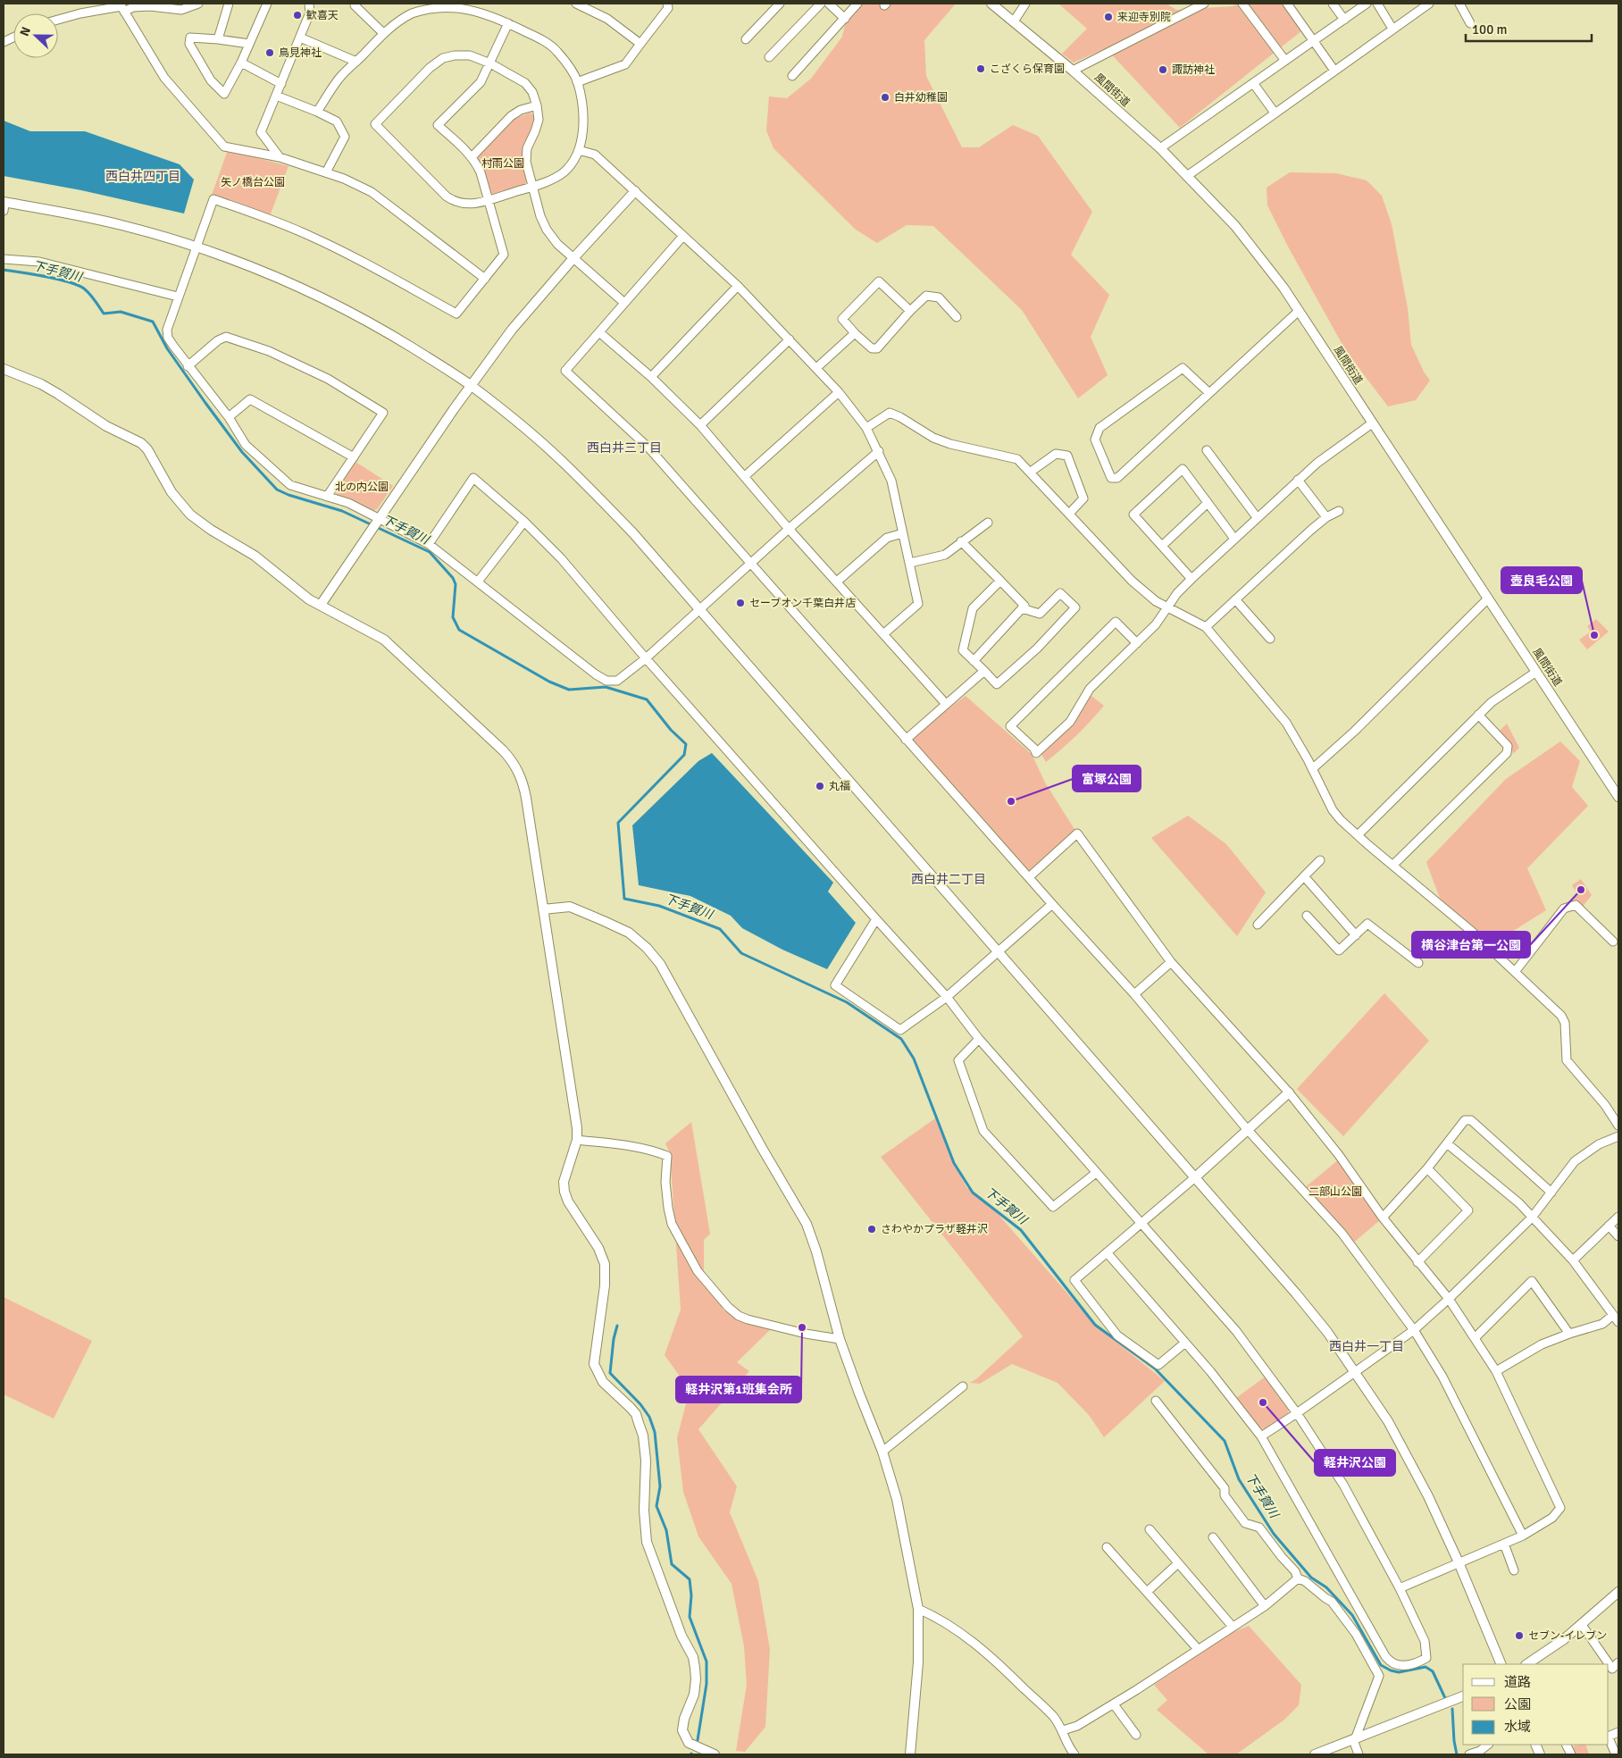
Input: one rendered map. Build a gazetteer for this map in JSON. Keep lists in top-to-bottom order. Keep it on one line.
{"streets":{"street":["風間街道"]},"districts":["西白井四丁目","西白井三丁目","西白井二丁目","西白井一丁目"],"water":["下手賀川"],"parks":["村雨公園","矢ノ橋台公園","北の内公園","二部山公園"],"places":["歓喜天","来迎寺別院","鳥見神社","こざくら保育園","諏訪神社","白井幼稚園","セーブオン千葉白井店","壺良毛公園","丸福","富塚公園","横谷津台第一公園","さわやかプラザ軽井沢","軽井沢第1班集会所","軽井沢公園","セブン-イレブン"],"legend":["道路","公園","水域"],"scale_bar":"100 m","north":"left"}
